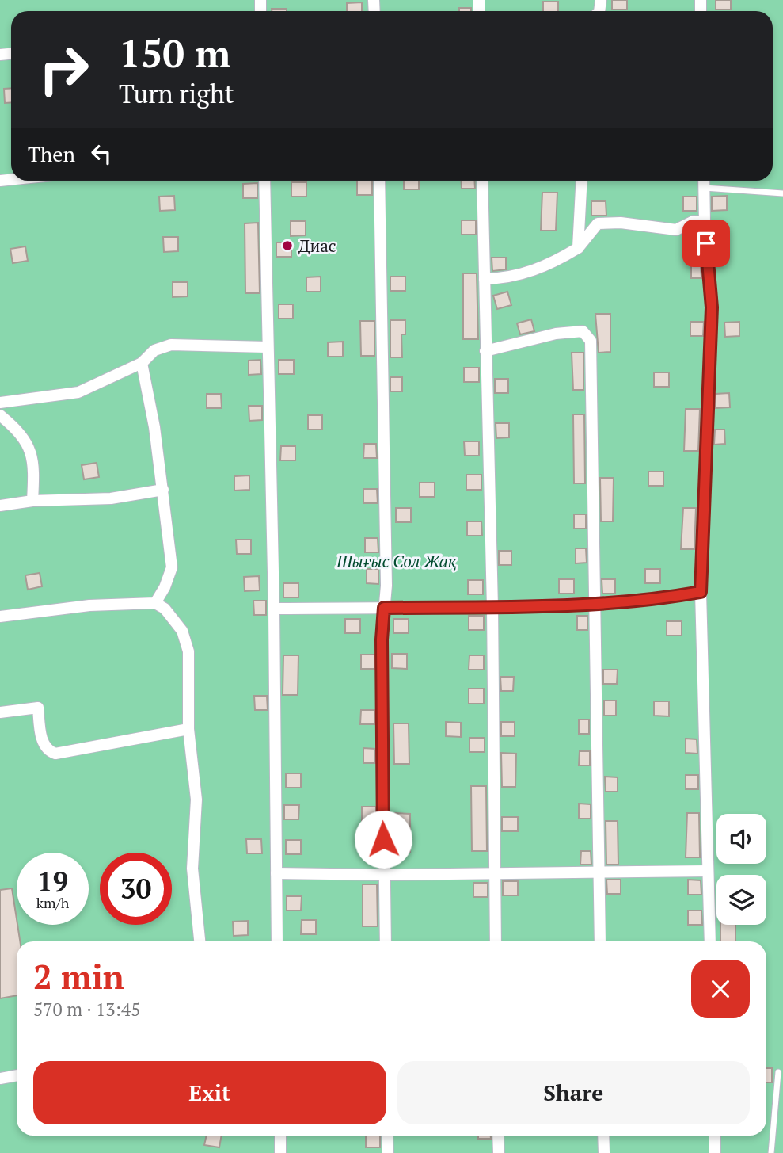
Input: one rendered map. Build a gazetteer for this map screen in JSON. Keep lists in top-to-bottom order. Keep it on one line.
{"parks":["Шығыс Сол Жақ"],"places":["Диас"],"page":{"turn":["150 m","Turn right"],"then":"Then","speed":"19 km/h","limit":"30","heading":["2 min","570 m · 13:45"],"buttons":["Exit","Share"]}}
